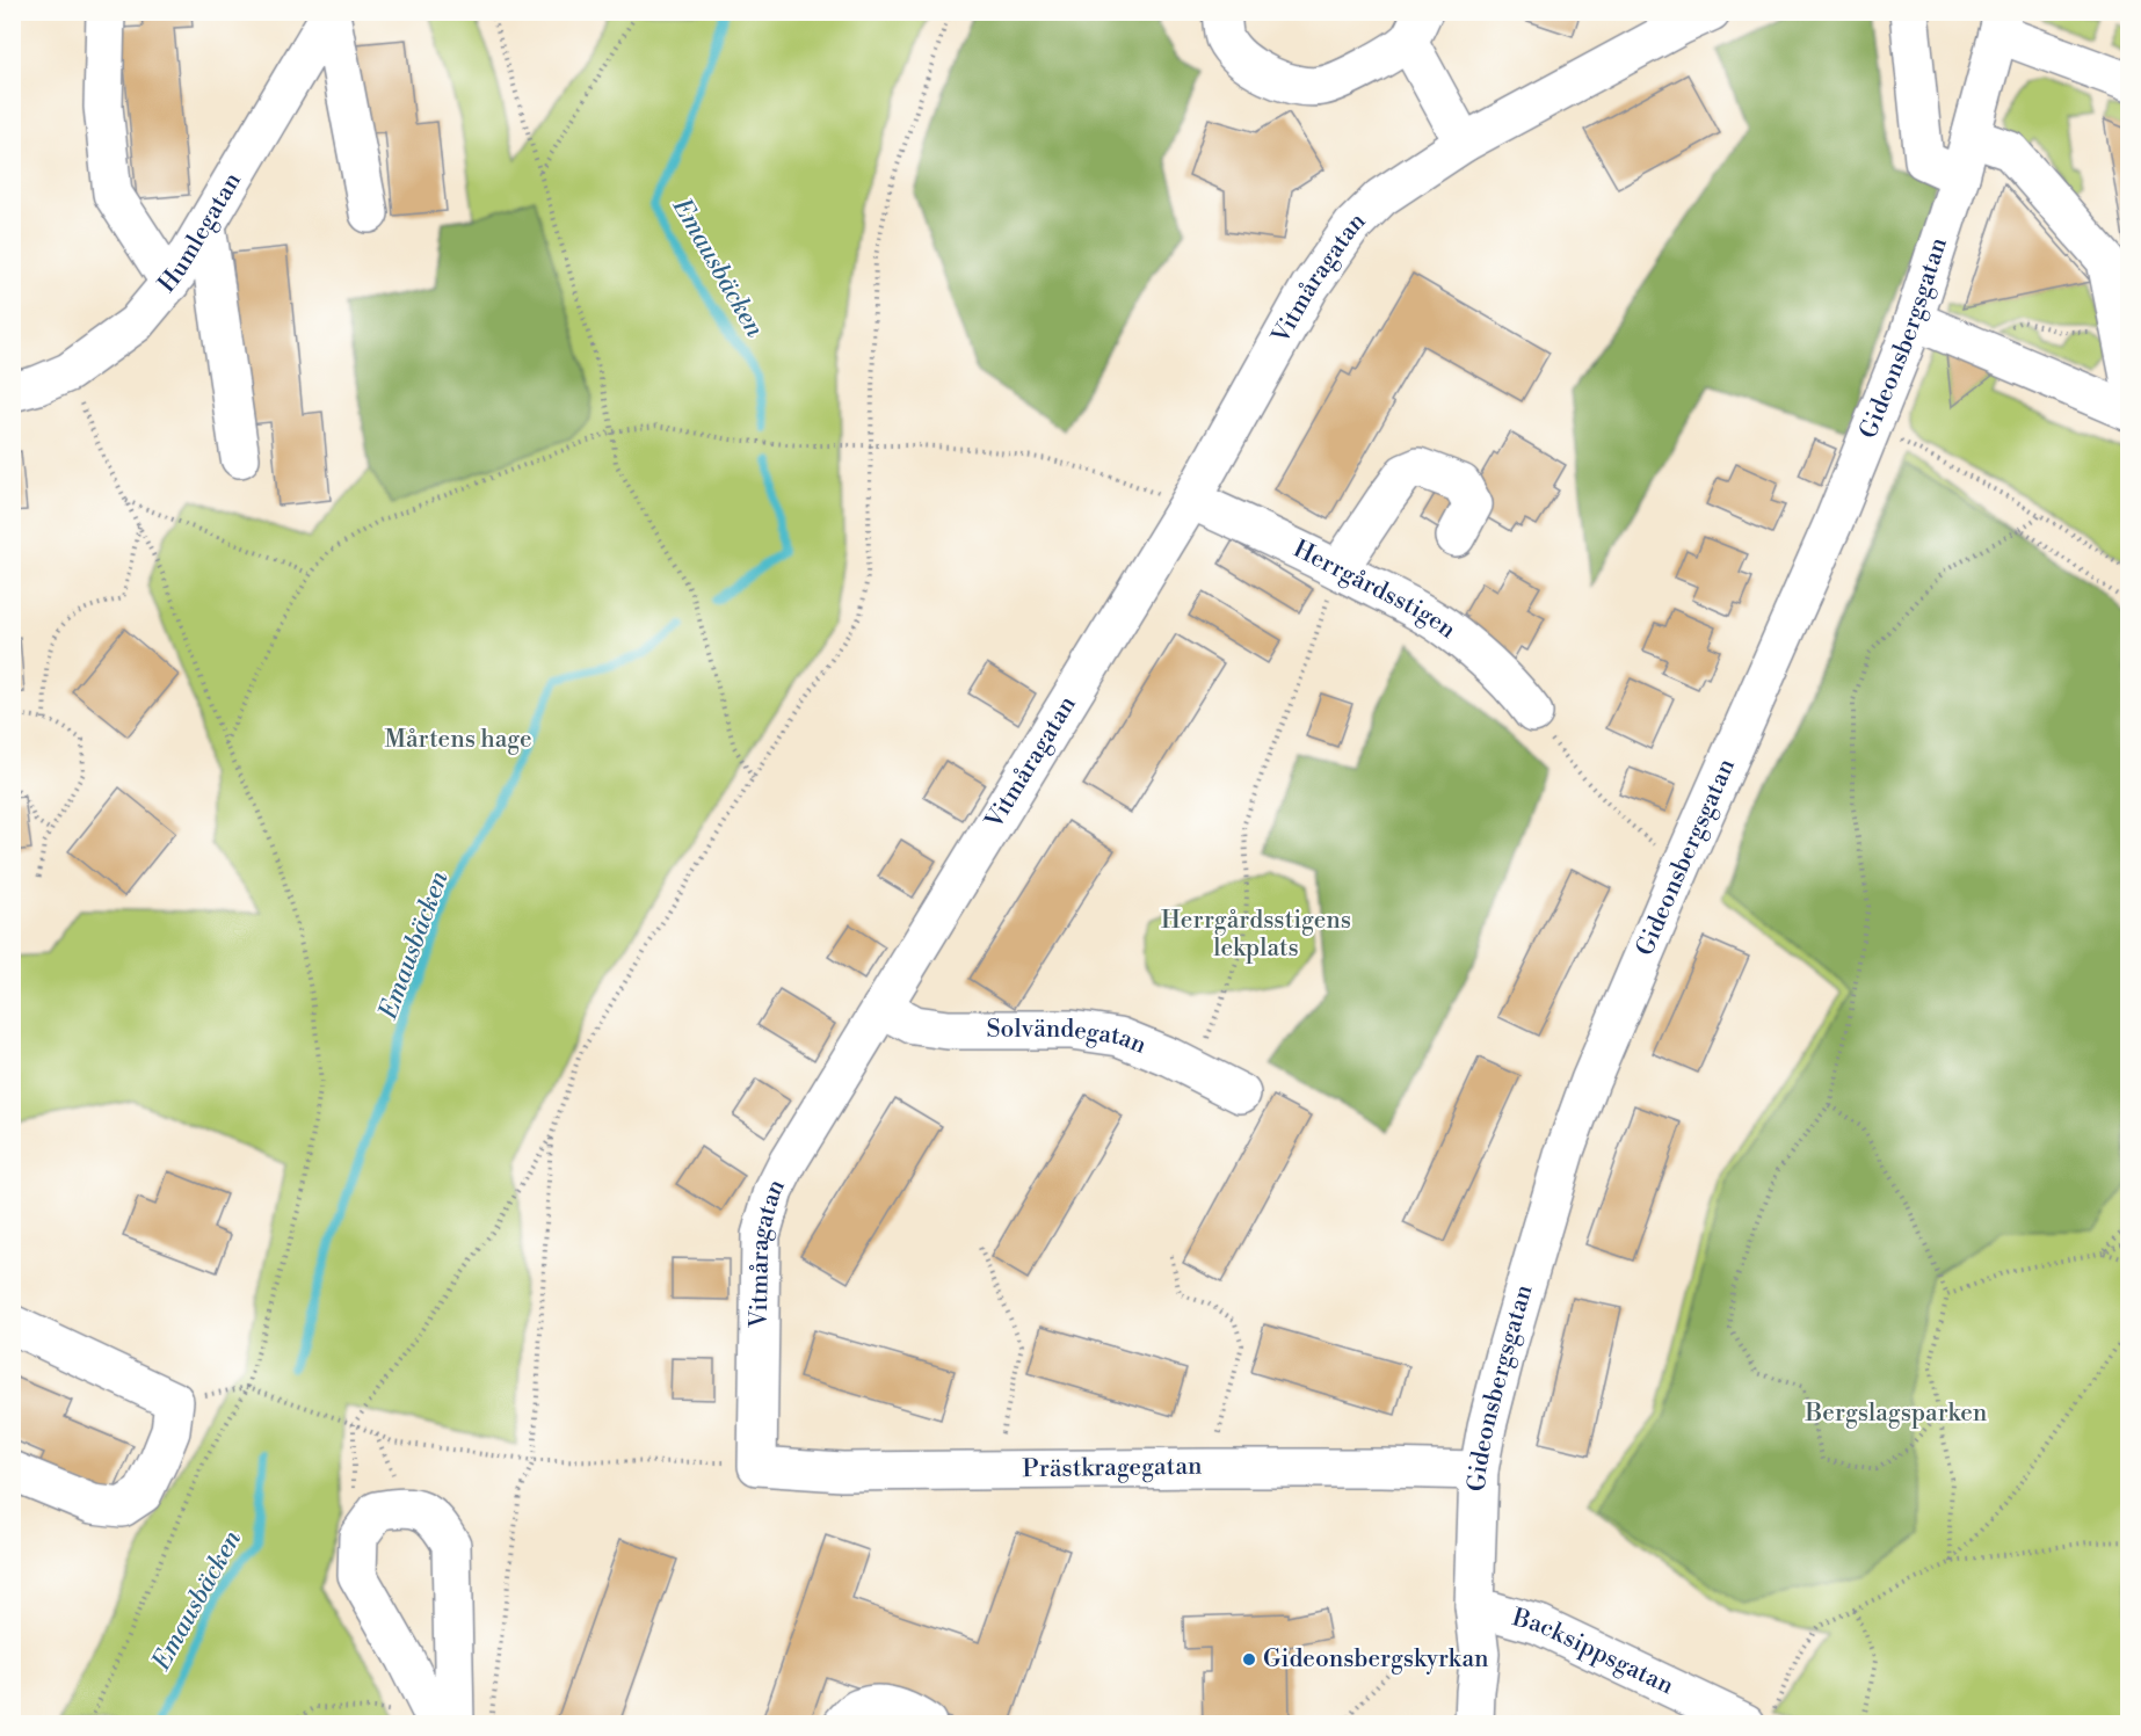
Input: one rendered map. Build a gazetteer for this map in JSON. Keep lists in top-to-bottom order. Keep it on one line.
{"streets":{"street":["Humlegatan","Vitmåragatan","Gideonsbergsgatan","Herrgårdsstigen","Solvändegatan","Prästkragegatan","Backsippsgatan"]},"crossings":[["Vitmåragatan","Herrgårdsstigen"],["Vitmåragatan","Solvändegatan"],["Vitmåragatan","Prästkragegatan"],["Gideonsbergsgatan","Prästkragegatan"],["Gideonsbergsgatan","Backsippsgatan"]],"water":["Emausbäcken"],"parks":["Mårtens hage","Herrgårdsstigens lekplats","Bergslagsparken"],"places":["Gideonsbergskyrkan"]}
